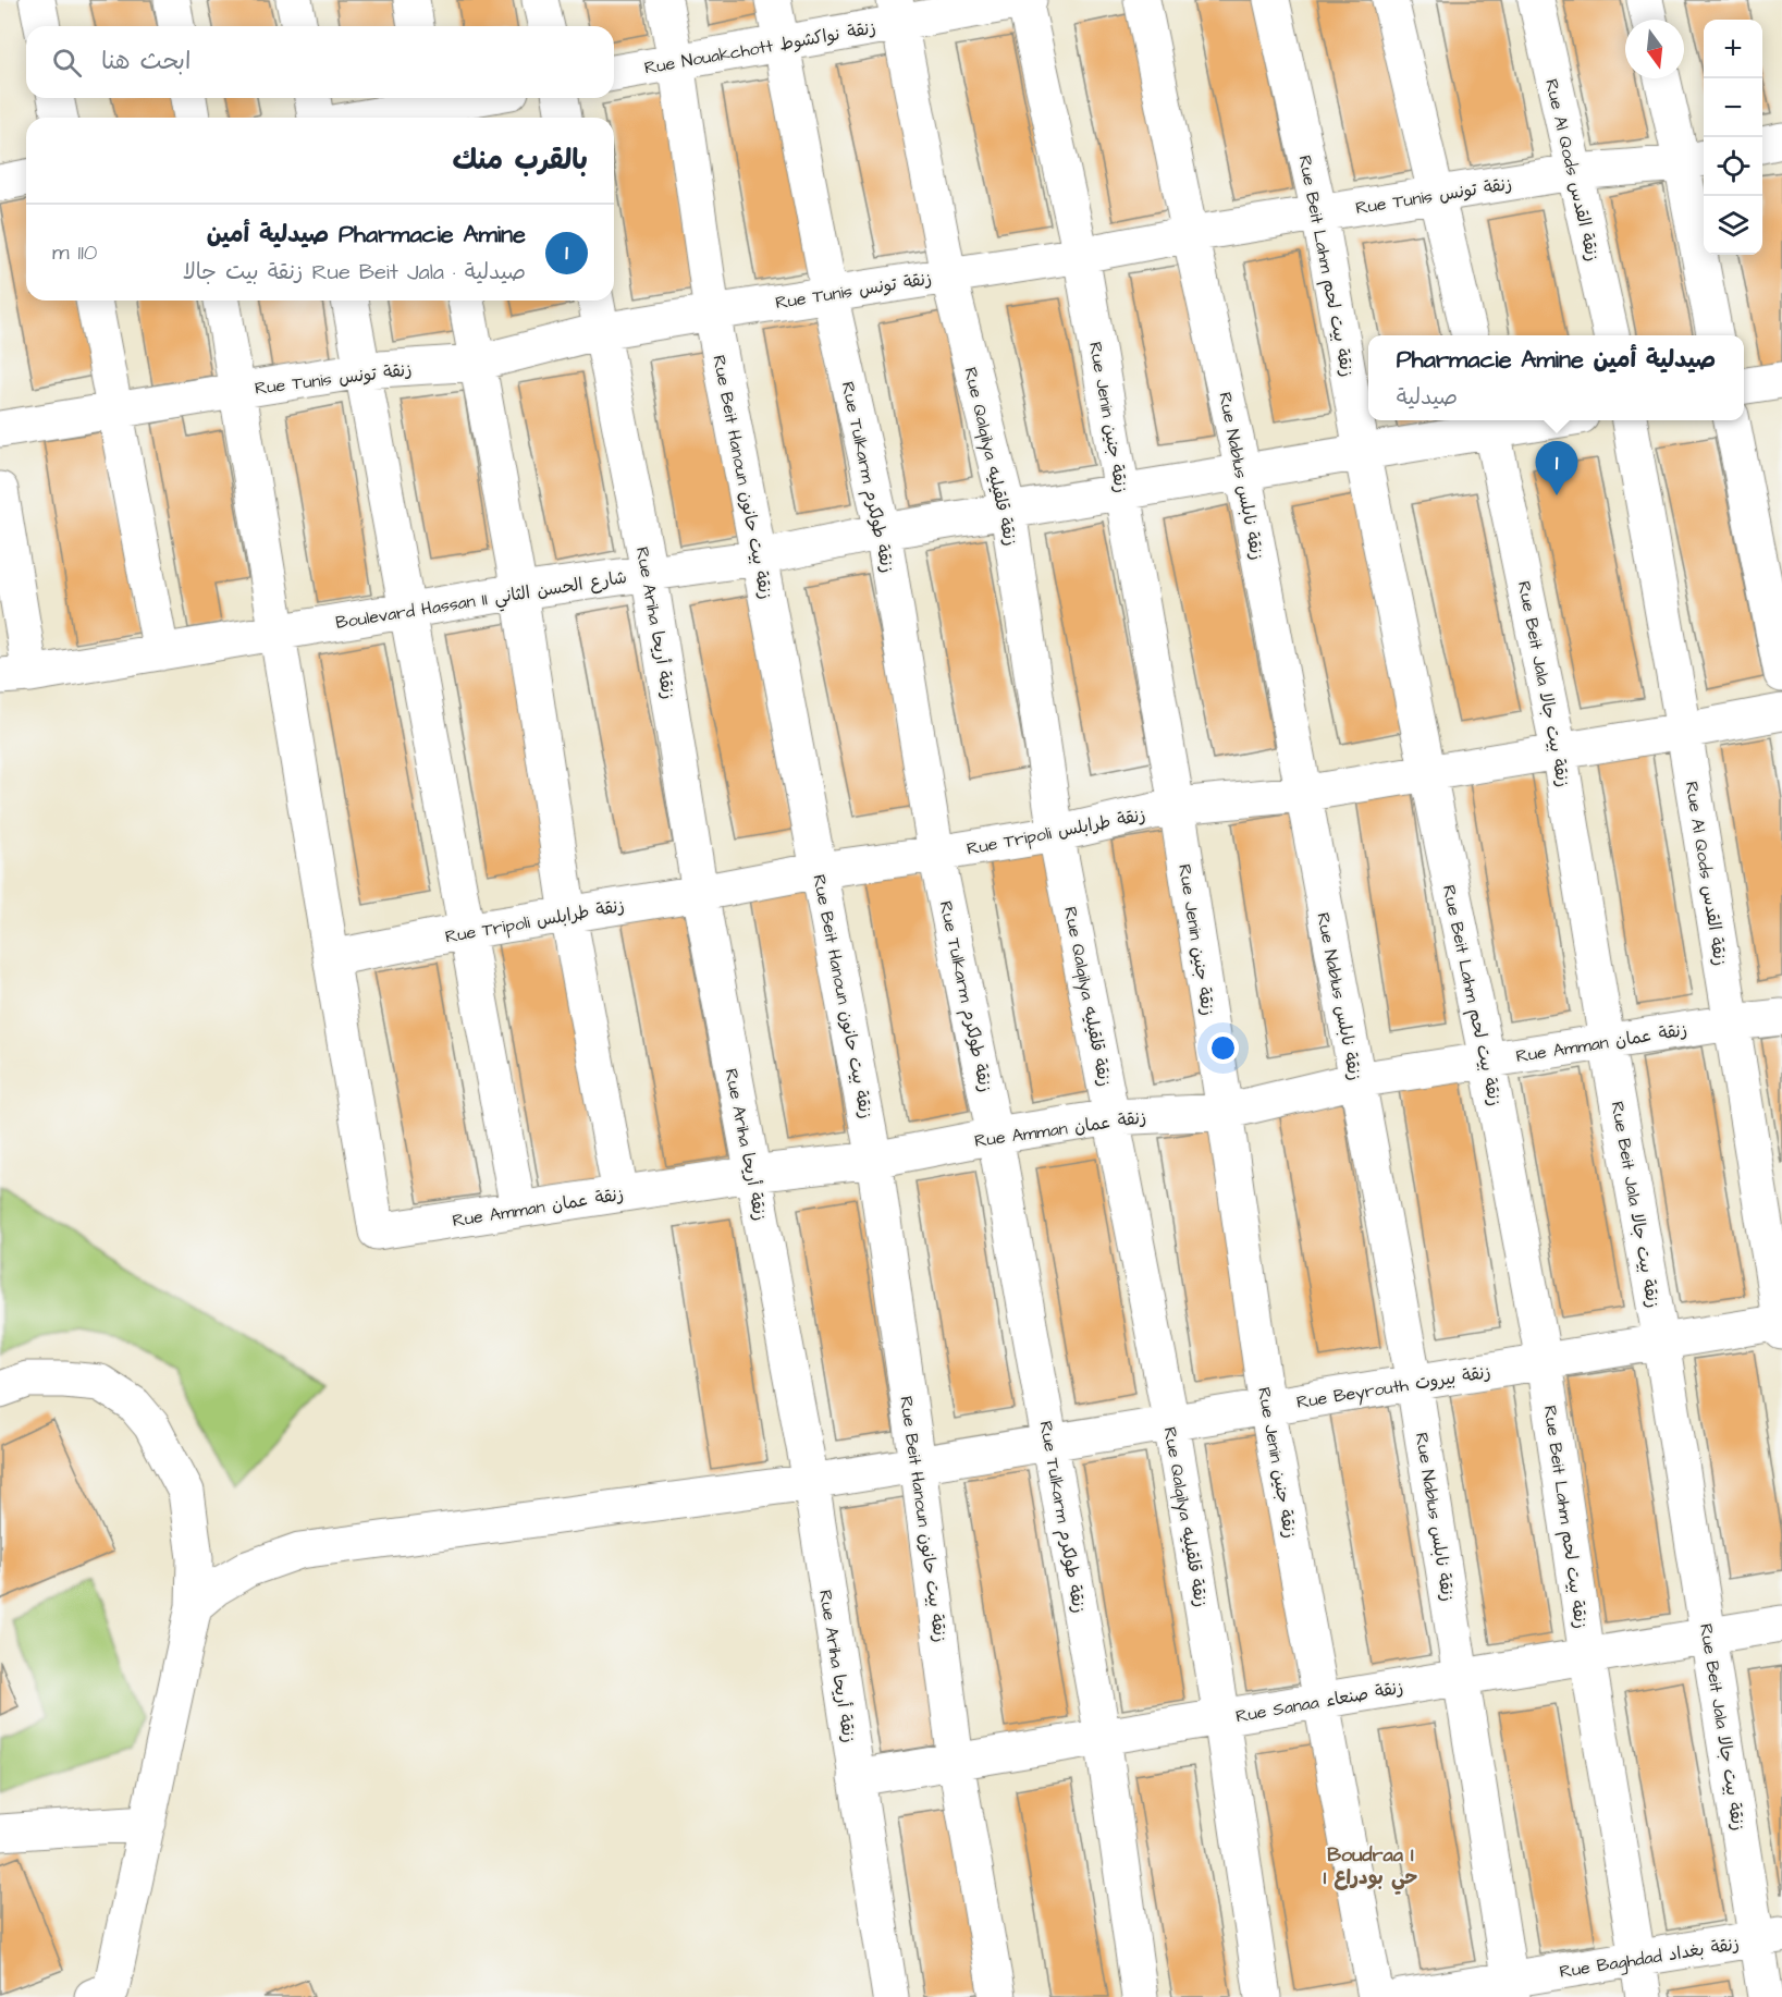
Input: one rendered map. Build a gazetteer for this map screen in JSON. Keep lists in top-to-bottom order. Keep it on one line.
{"streets":{"street":["Rue Nouakchott زنقة نواكشوط","Rue Al Qods زنقة القدس","Rue Tunis زنقة تونس","Rue Beit Lahm زنقة بيت لحم","Rue Jenin زنقة جنين","Rue Qalqilya زنقة قلقيليه","Rue Nablus زنقة نابلس","Rue Beit Hanoun زنقة بيت حانون","Rue Tulkarm زنقة طولكرم","Boulevard Hassan II شارع الحسن الثاني","Rue Ariha زنقة أريحا","Rue Beit Jala زنقة بيت جالا","Rue Tripoli زنقة طرابلس","Rue Amman زنقة عمان","Rue Beyrouth زنقة بيروت","Rue Sanaa زنقة صنعاء","Rue Baghdad زنقة بغداد"]},"crossings":[["Rue Nouakchott زنقة نواكشوط","Rue Jenin زنقة جنين"],["Rue Nouakchott زنقة نواكشوط","Rue Qalqilya زنقة قلقيليه"],["Rue Nouakchott زنقة نواكشوط","Rue Beit Hanoun زنقة بيت حانون"],["Rue Nouakchott زنقة نواكشوط","Rue Tulkarm زنقة طولكرم"],["Rue Al Qods زنقة القدس","Rue Tunis زنقة تونس"],["Rue Al Qods زنقة القدس","Rue Tripoli زنقة طرابلس"],["Rue Al Qods زنقة القدس","Rue Amman زنقة عمان"],["Rue Al Qods زنقة القدس","Rue Beyrouth زنقة بيروت"],["Rue Tunis زنقة تونس","Rue Beit Lahm زنقة بيت لحم"],["Rue Tunis زنقة تونس","Rue Jenin زنقة جنين"],["Rue Tunis زنقة تونس","Rue Qalqilya زنقة قلقيليه"],["Rue Tunis زنقة تونس","Rue Nablus زنقة نابلس"],["Rue Tunis زنقة تونس","Rue Beit Hanoun زنقة بيت حانون"],["Rue Tunis زنقة تونس","Rue Tulkarm زنقة طولكرم"],["Rue Tunis زنقة تونس","Rue Ariha زنقة أريحا"],["Rue Beit Lahm زنقة بيت لحم","Boulevard Hassan II شارع الحسن الثاني"],["Rue Beit Lahm زنقة بيت لحم","Rue Tripoli زنقة طرابلس"],["Rue Beit Lahm زنقة بيت لحم","Rue Amman زنقة عمان"],["Rue Beit Lahm زنقة بيت لحم","Rue Beyrouth زنقة بيروت"],["Rue Beit Lahm زنقة بيت لحم","Rue Sanaa زنقة صنعاء"],["Rue Beit Lahm زنقة بيت لحم","Rue Baghdad زنقة بغداد"],["Rue Jenin زنقة جنين","Boulevard Hassan II شارع الحسن الثاني"],["Rue Jenin زنقة جنين","Rue Tripoli زنقة طرابلس"],["Rue Jenin زنقة جنين","Rue Amman زنقة عمان"],["Rue Jenin زنقة جنين","Rue Beyrouth زنقة بيروت"],["Rue Jenin زنقة جنين","Rue Sanaa زنقة صنعاء"],["Rue Qalqilya زنقة قلقيليه","Boulevard Hassan II شارع الحسن الثاني"],["Rue Qalqilya زنقة قلقيليه","Rue Tripoli زنقة طرابلس"],["Rue Qalqilya زنقة قلقيليه","Rue Amman زنقة عمان"],["Rue Qalqilya زنقة قلقيليه","Rue Beyrouth زنقة بيروت"],["Rue Qalqilya زنقة قلقيليه","Rue Sanaa زنقة صنعاء"],["Rue Nablus زنقة نابلس","Boulevard Hassan II شارع الحسن الثاني"],["Rue Nablus زنقة نابلس","Rue Tripoli زنقة طرابلس"],["Rue Nablus زنقة نابلس","Rue Amman زنقة عمان"],["Rue Nablus زنقة نابلس","Rue Beyrouth زنقة بيروت"],["Rue Nablus زنقة نابلس","Rue Sanaa زنقة صنعاء"],["Rue Nablus زنقة نابلس","Rue Baghdad زنقة بغداد"],["Rue Beit Hanoun زنقة بيت حانون","Boulevard Hassan II شارع الحسن الثاني"],["Rue Beit Hanoun زنقة بيت حانون","Rue Tripoli زنقة طرابلس"],["Rue Beit Hanoun زنقة بيت حانون","Rue Amman زنقة عمان"],["Rue Beit Hanoun زنقة بيت حانون","Rue Beyrouth زنقة بيروت"],["Rue Beit Hanoun زنقة بيت حانون","Rue Sanaa زنقة صنعاء"],["Rue Tulkarm زنقة طولكرم","Boulevard Hassan II شارع الحسن الثاني"],["Rue Tulkarm زنقة طولكرم","Rue Tripoli زنقة طرابلس"],["Rue Tulkarm زنقة طولكرم","Rue Amman زنقة عمان"],["Rue Tulkarm زنقة طولكرم","Rue Beyrouth زنقة بيروت"],["Rue Tulkarm زنقة طولكرم","Rue Sanaa زنقة صنعاء"],["Boulevard Hassan II شارع الحسن الثاني","Rue Ariha زنقة أريحا"],["Boulevard Hassan II شارع الحسن الثاني","Rue Beit Jala زنقة بيت جالا"],["Rue Ariha زنقة أريحا","Rue Tripoli زنقة طرابلس"],["Rue Ariha زنقة أريحا","Rue Amman زنقة عمان"],["Rue Ariha زنقة أريحا","Rue Beyrouth زنقة بيروت"],["Rue Ariha زنقة أريحا","Rue Sanaa زنقة صنعاء"],["Rue Beit Jala زنقة بيت جالا","Rue Tripoli زنقة طرابلس"],["Rue Beit Jala زنقة بيت جالا","Rue Amman زنقة عمان"],["Rue Beit Jala زنقة بيت جالا","Rue Beyrouth زنقة بيروت"],["Rue Beit Jala زنقة بيت جالا","Rue Sanaa زنقة صنعاء"],["Rue Beit Jala زنقة بيت جالا","Rue Baghdad زنقة بغداد"],["Rue Tripoli زنقة طرابلس","Rue Amman زنقة عمان"]],"districts":["Boudraa I I حي بودراع"],"north":"bottom","page":{"map_buttons":["+","−"],"search":"ابحث هنا","heading":"بالقرب منك","list":[{"mark":"1","name":"Pharmacie Amine صيدلية أمين","note":"صيدلية · Rue Beit Jala زنقة بيت جالا","value":"110 m"}],"popup":["Pharmacie Amine صيدلية أمين","صيدلية"],"pins":"1"}}
